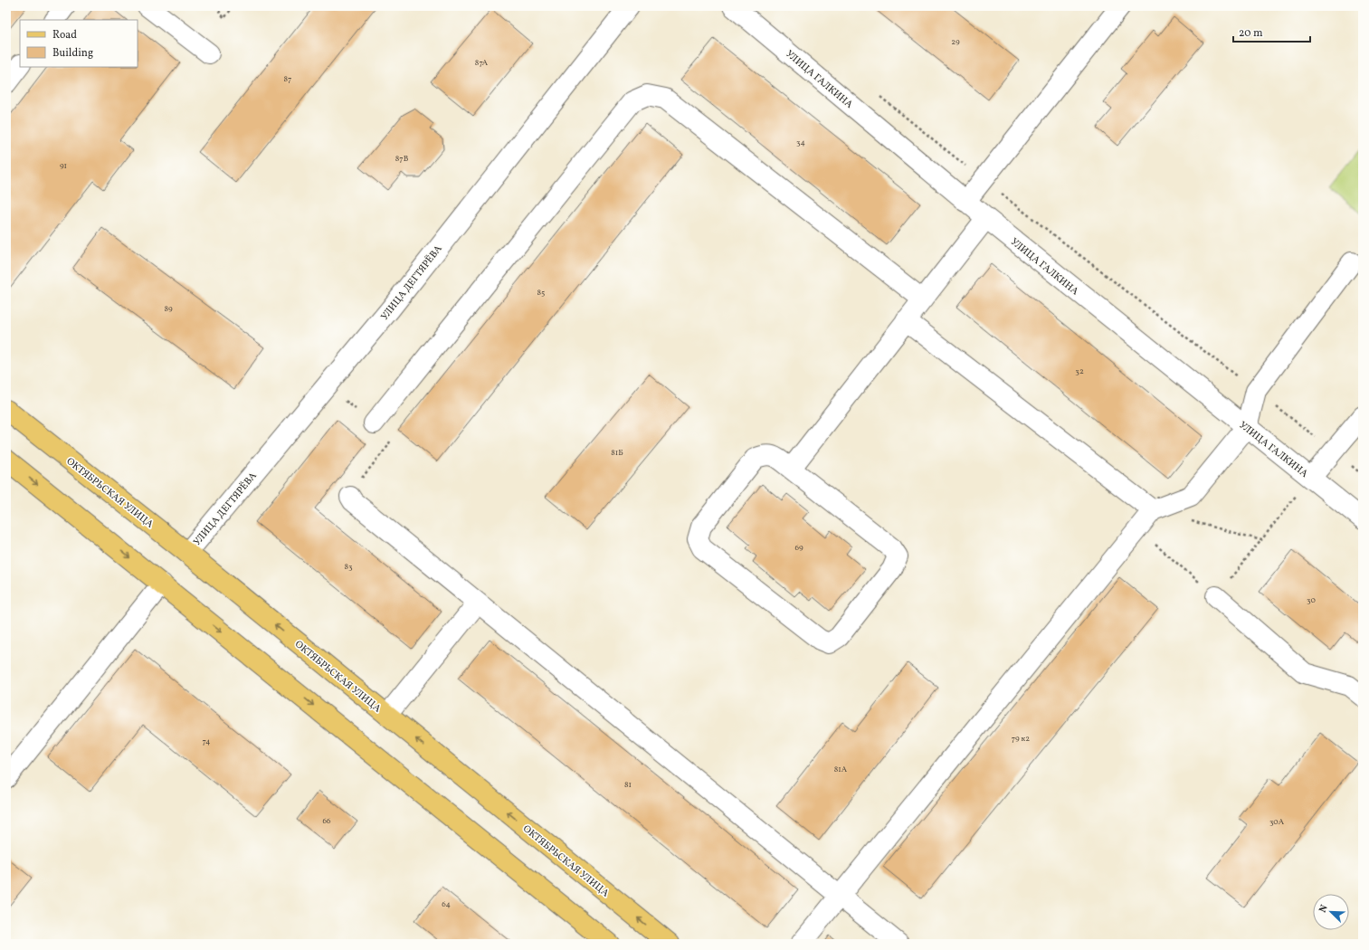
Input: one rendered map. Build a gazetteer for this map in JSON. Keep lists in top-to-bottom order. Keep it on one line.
{"streets":{"main road":["ОКТЯБРЬСКАЯ УЛИЦА"],"street":["УЛИЦА ГАЛКИНА","УЛИЦА ДЕГТЯРЁВА"]},"crossings":[["УЛИЦА ДЕГТЯРЁВА","ОКТЯБРЬСКАЯ УЛИЦА"]],"house_numbers":["29","87А","87","34","87В","91","85","89","32","81Б","69","83","30","79 к2","74","81А","81","66","30А","64"],"legend":["Road","Building"],"scale_bar":"20 m","north":"top left"}
